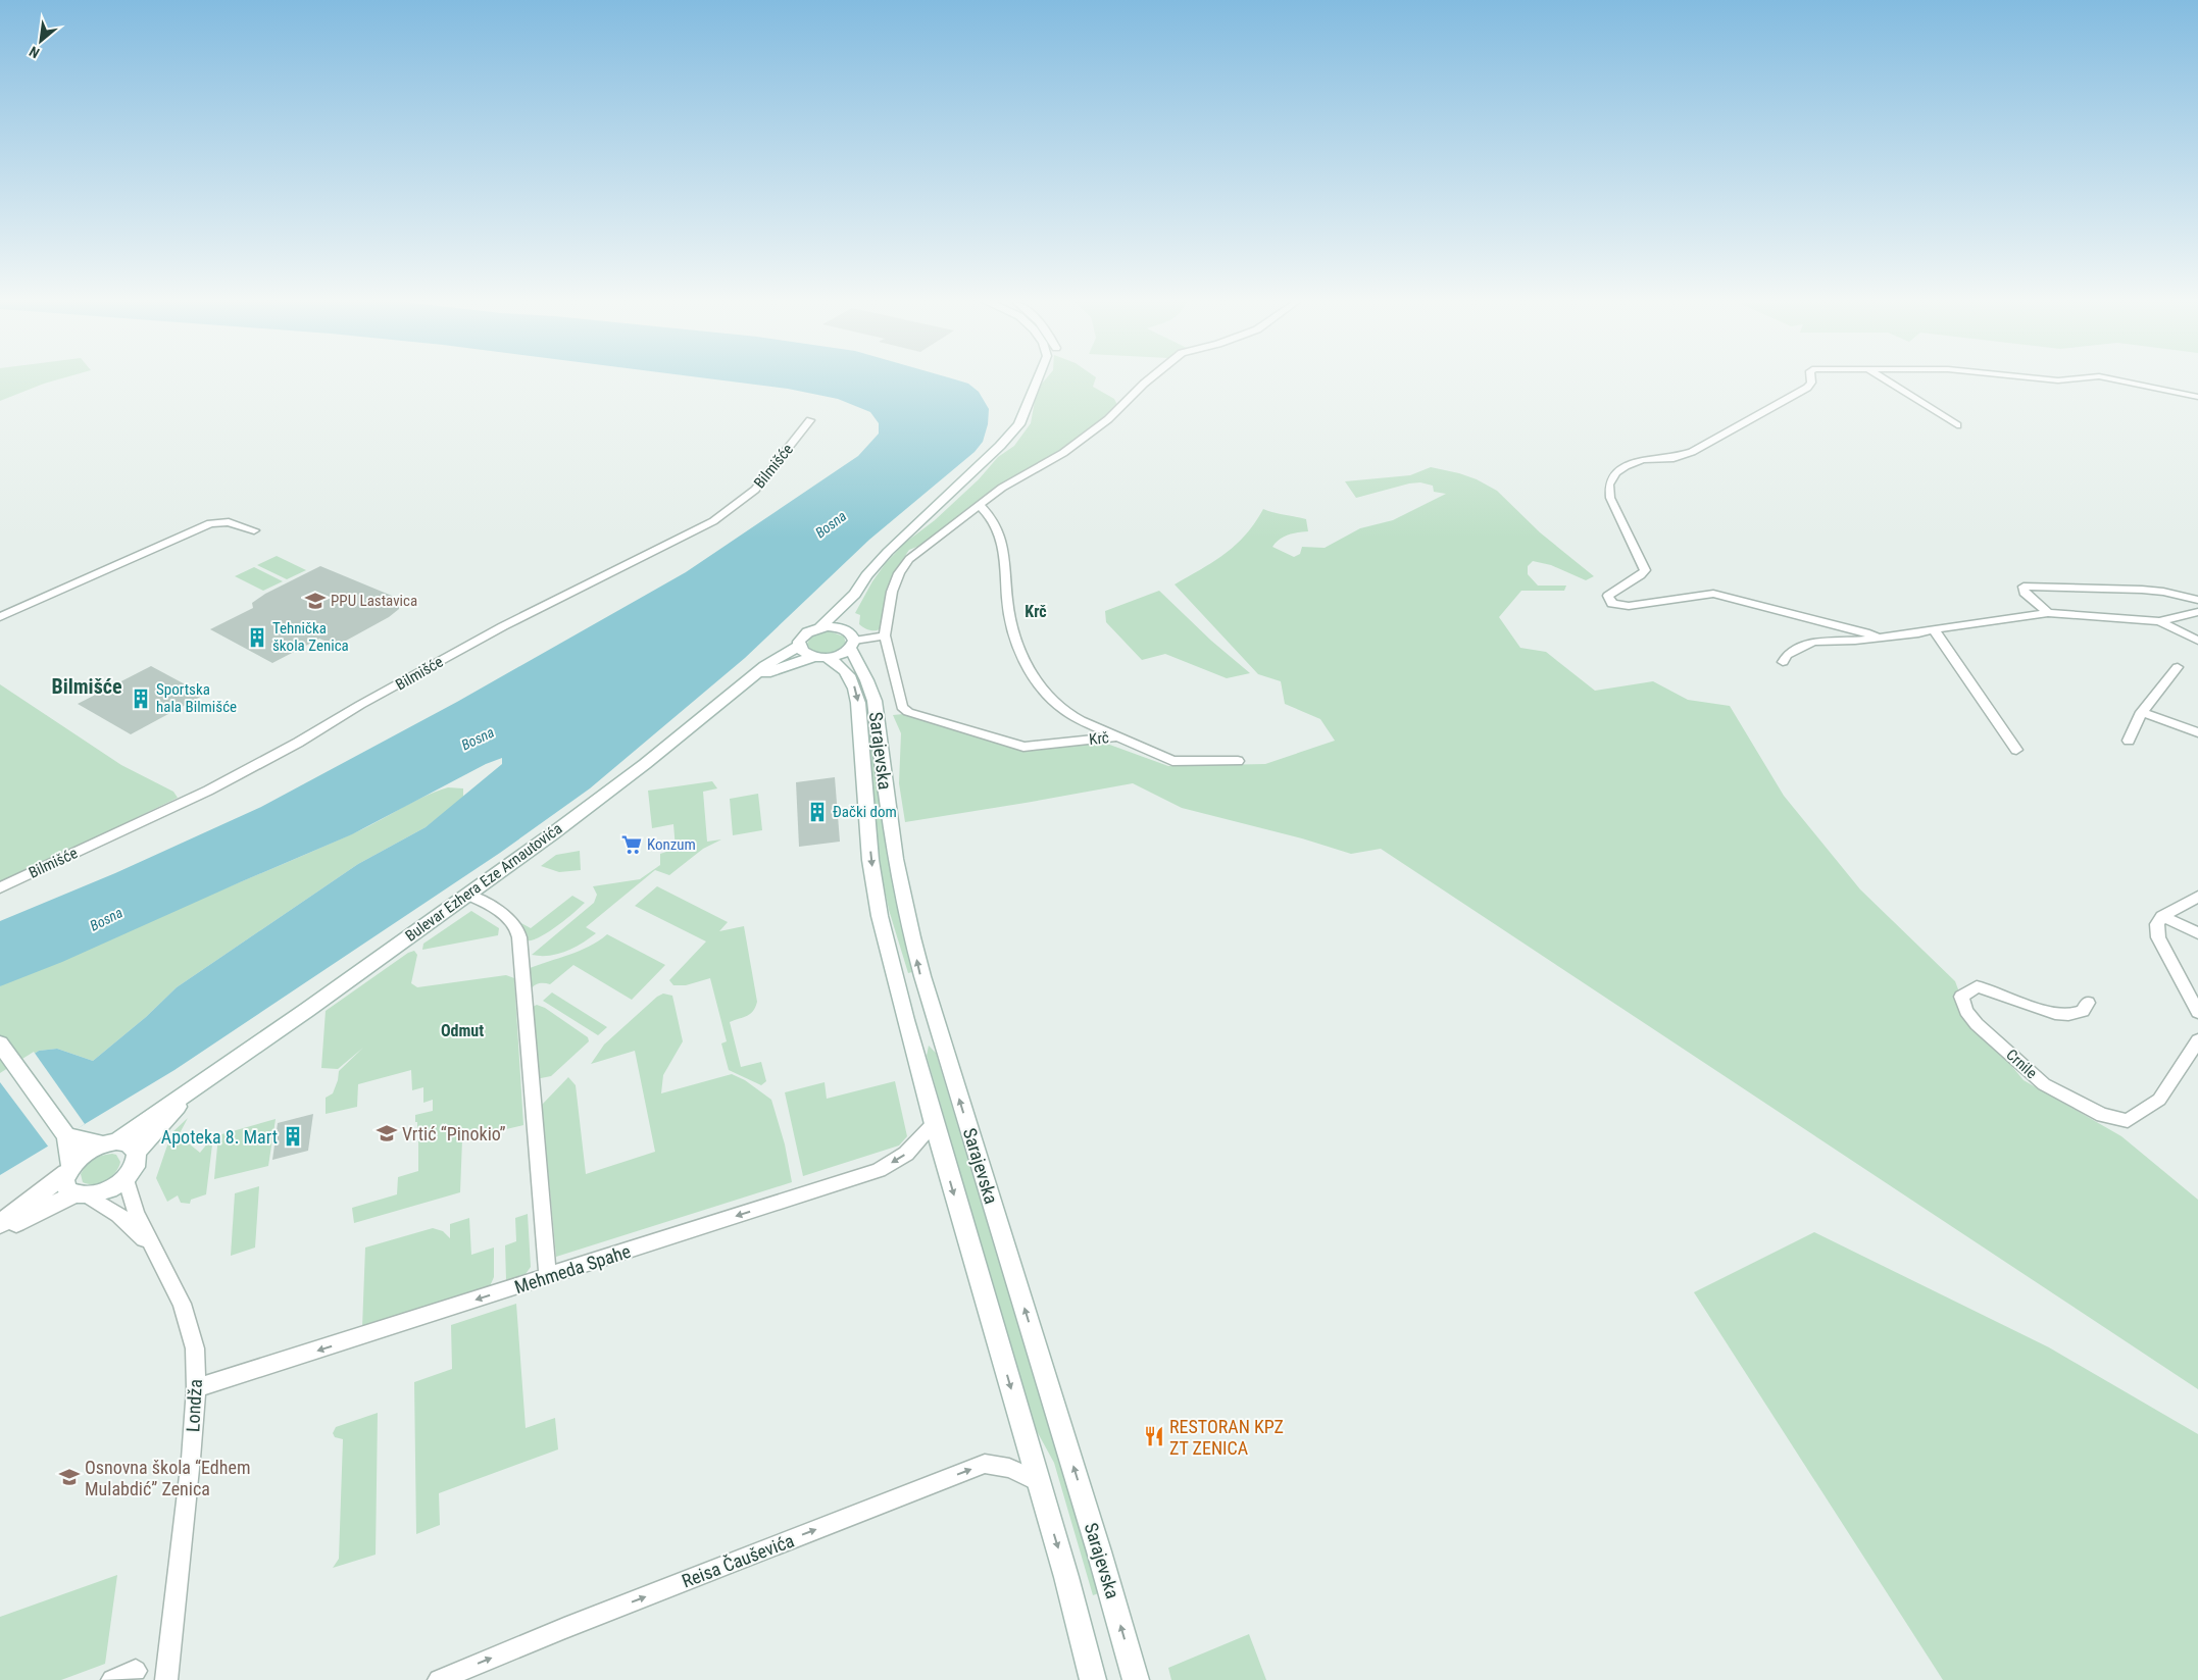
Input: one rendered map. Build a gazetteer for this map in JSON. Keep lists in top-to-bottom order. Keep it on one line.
{"streets":{"main road":["Sarajevska","Bulevar Ezhera Eze Arnautovića"],"street":["Bilmišće","Krč","Crnile","Mehmeda Spahe","Londža","Reisa Čauševića"]},"crossings":[["Sarajevska","Bulevar Ezhera Eze Arnautovića"],["Sarajevska","Mehmeda Spahe"],["Sarajevska","Reisa Čauševića"],["Mehmeda Spahe","Londža"]],"one_way":["Mehmeda Spahe","Reisa Čauševića"],"districts":["Krč","Bilmišće","Odmut"],"water":["Bosna"],"places":{"school or university":["PPU Lastavica","Vrtić “Pinokio”","Osnovna škola “Edhem Mulabdić” Zenica"],"building":["Tehnička škola Zenica","Sportska hala Bilmišće","Đački dom","Apoteka 8. Mart"],"supermarket":["Konzum"],"restaurant":["RESTORAN KPZ ZT ZENICA"]},"north":"bottom left"}
